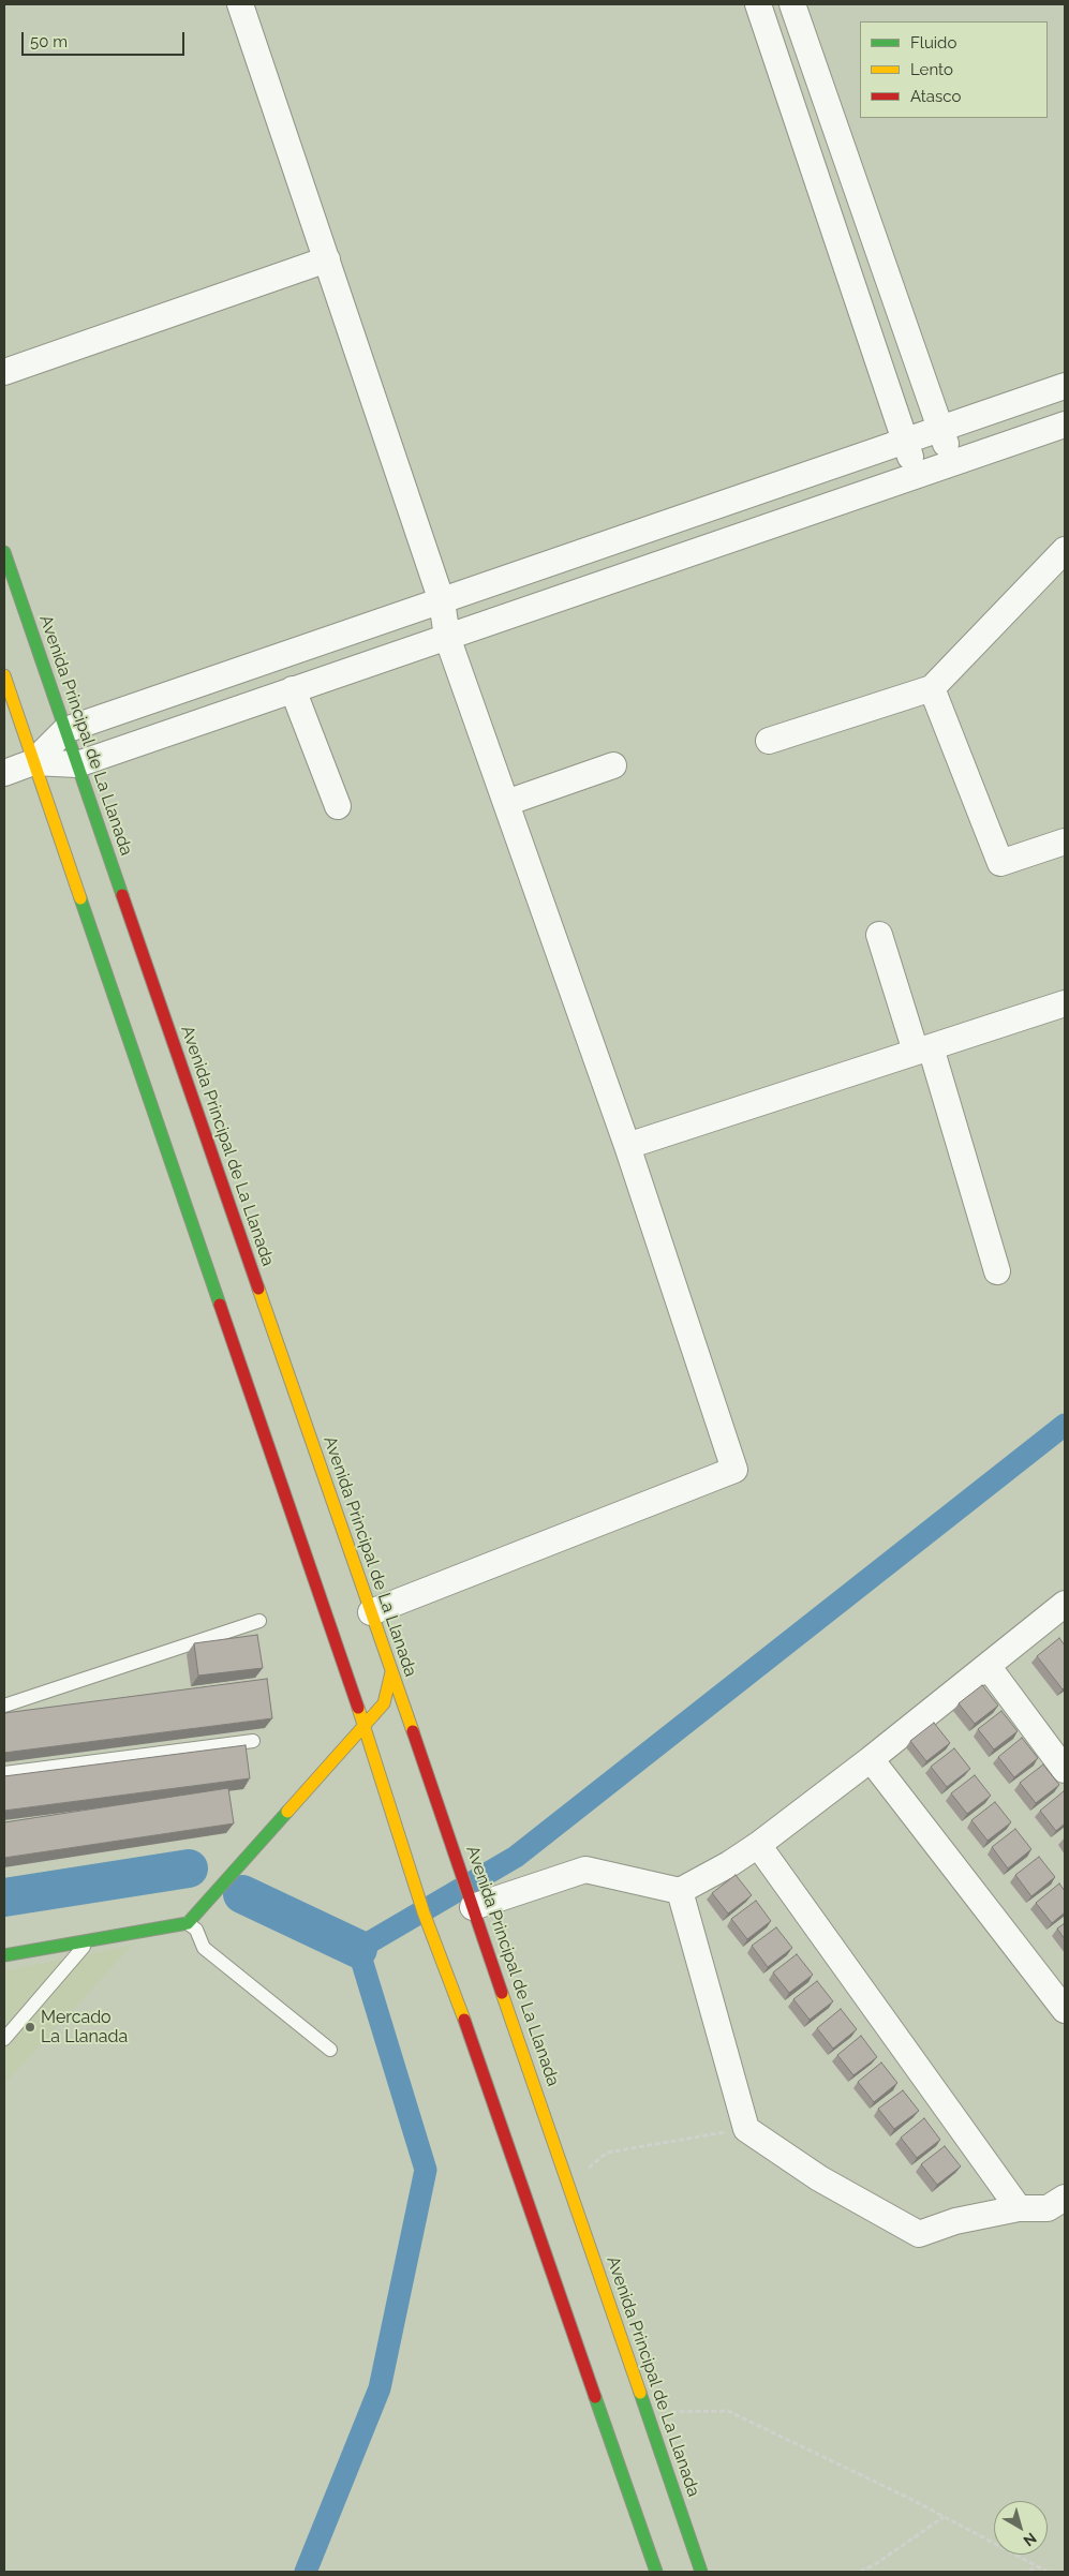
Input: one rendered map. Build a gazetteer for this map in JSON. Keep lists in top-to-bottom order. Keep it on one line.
{"streets":{"main road":["Avenida Principal de La Llanada"]},"places":["Mercado La Llanada"],"legend":["Fluido","Lento","Atasco"],"scale_bar":"50 m","north":"bottom right"}
